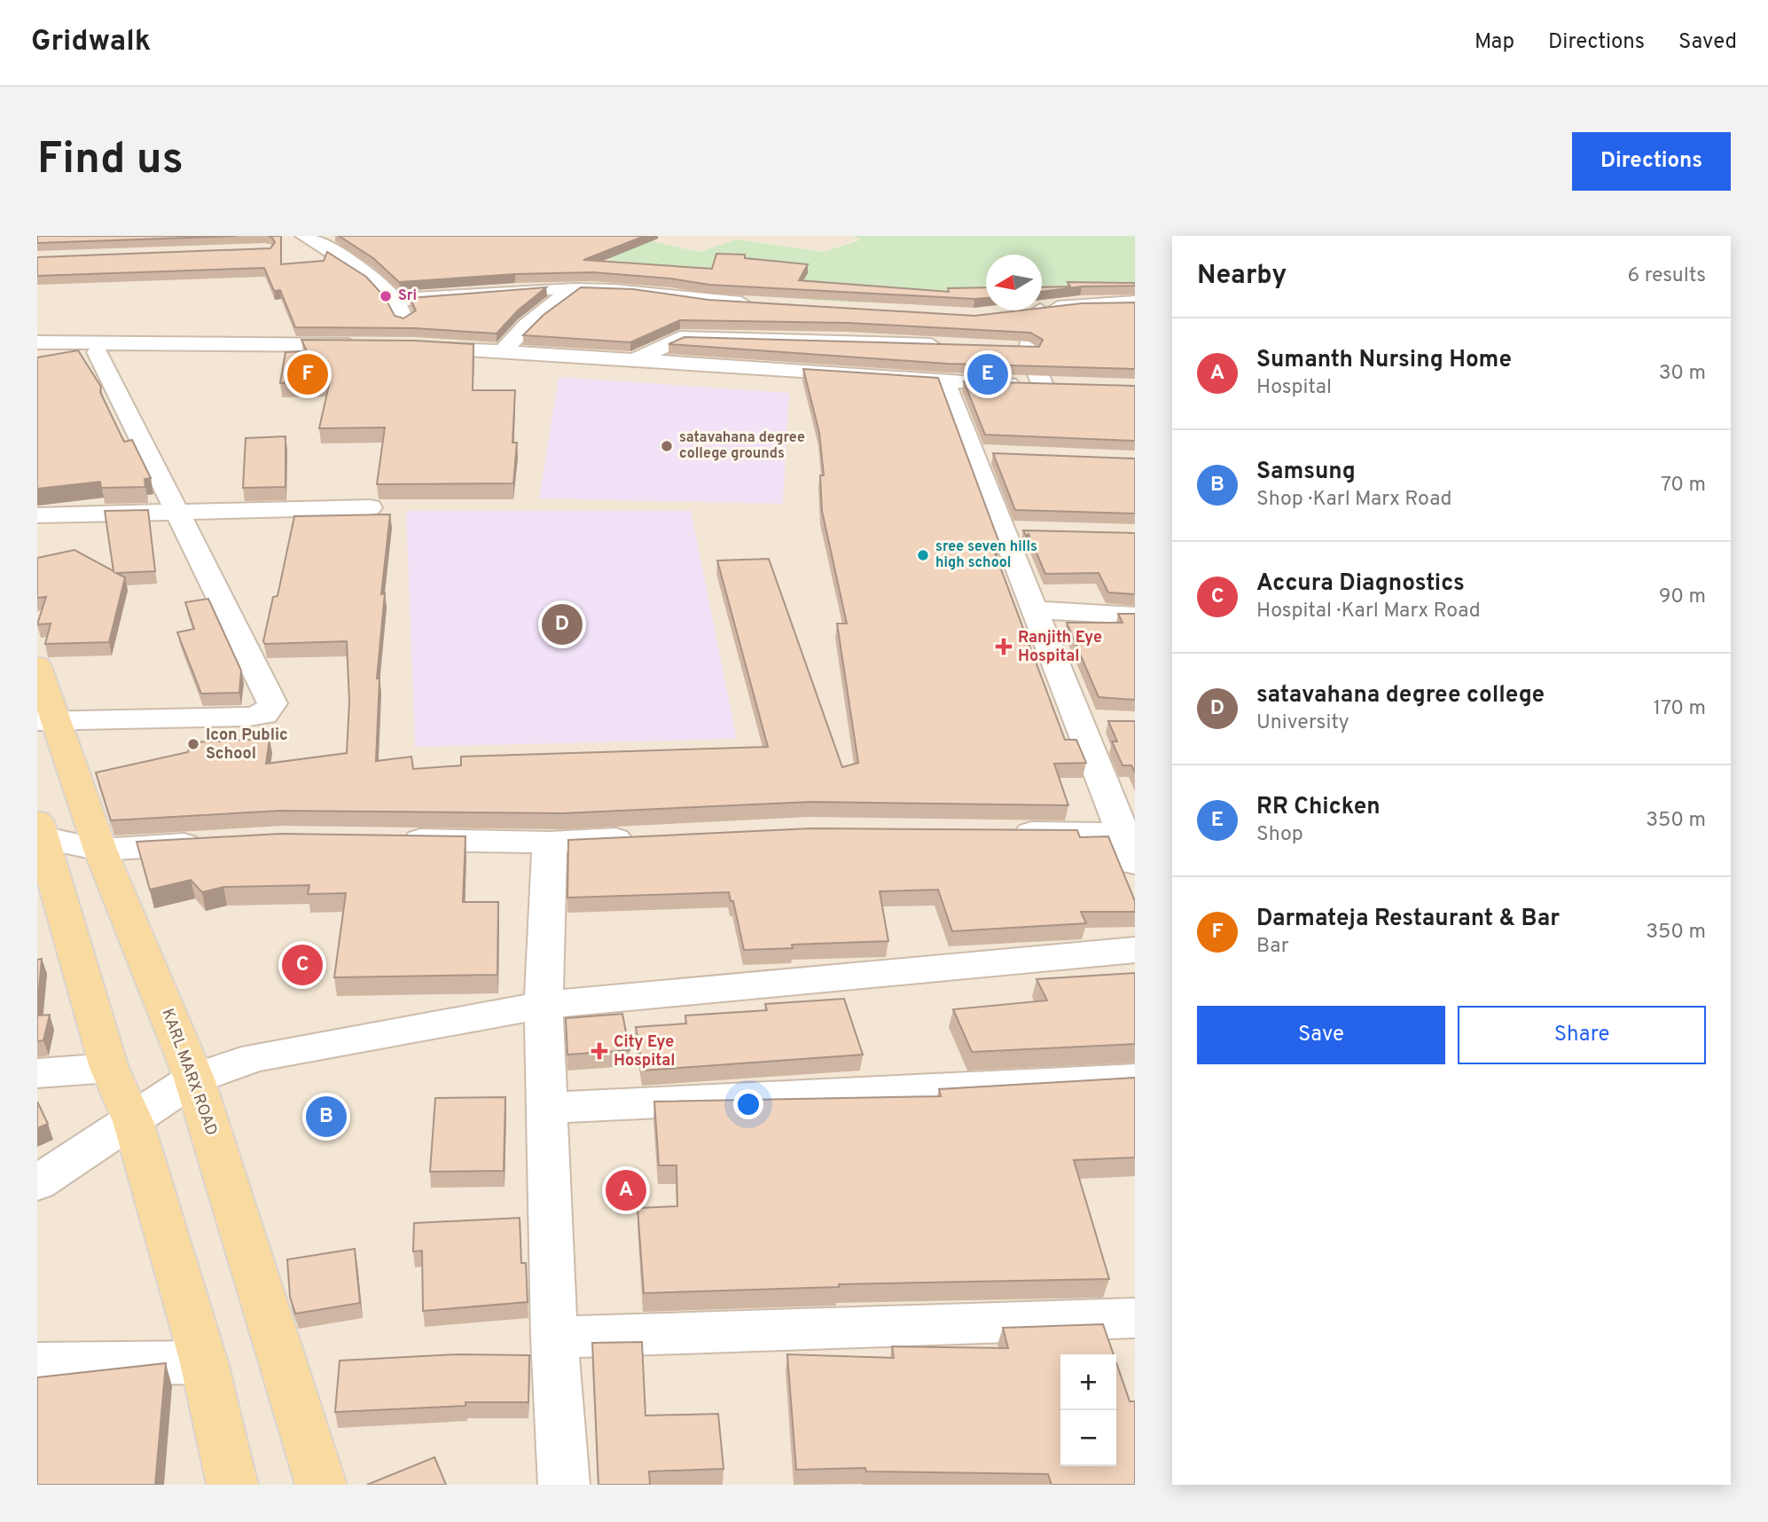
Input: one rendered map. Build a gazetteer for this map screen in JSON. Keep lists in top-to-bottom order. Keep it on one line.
{"streets":{"main road":["KARL MARX ROAD"]},"places":{"other":["Sri","satavahana degree college grounds","sree seven hills high school","Icon Public School"],"health":["Ranjith Eye Hospital","City Eye Hospital"]},"north":"left","page":{"header":"Gridwalk","nav":["Map","Directions","Saved"],"buttons":["Directions",["Save","Share"]],"title":"Find us","heading":["Nearby","6 results"],"list":[{"mark":"A","name":"Sumanth Nursing Home","note":"Hospital","value":"30 m"},{"mark":"B","name":"Samsung","note":"Shop · Karl Marx Road","value":"70 m"},{"mark":"C","name":"Accura Diagnostics","note":"Hospital · Karl Marx Road","value":"90 m"},{"mark":"D","name":"satavahana degree college","note":"University","value":"170 m"},{"mark":"E","name":"RR Chicken","note":"Shop","value":"350 m"},{"mark":"F","name":"Darmateja Restaurant & Bar","note":"Bar","value":"350 m"}],"pins":["E","F","D","C","B","A"],"map_buttons":["+","−"]}}
